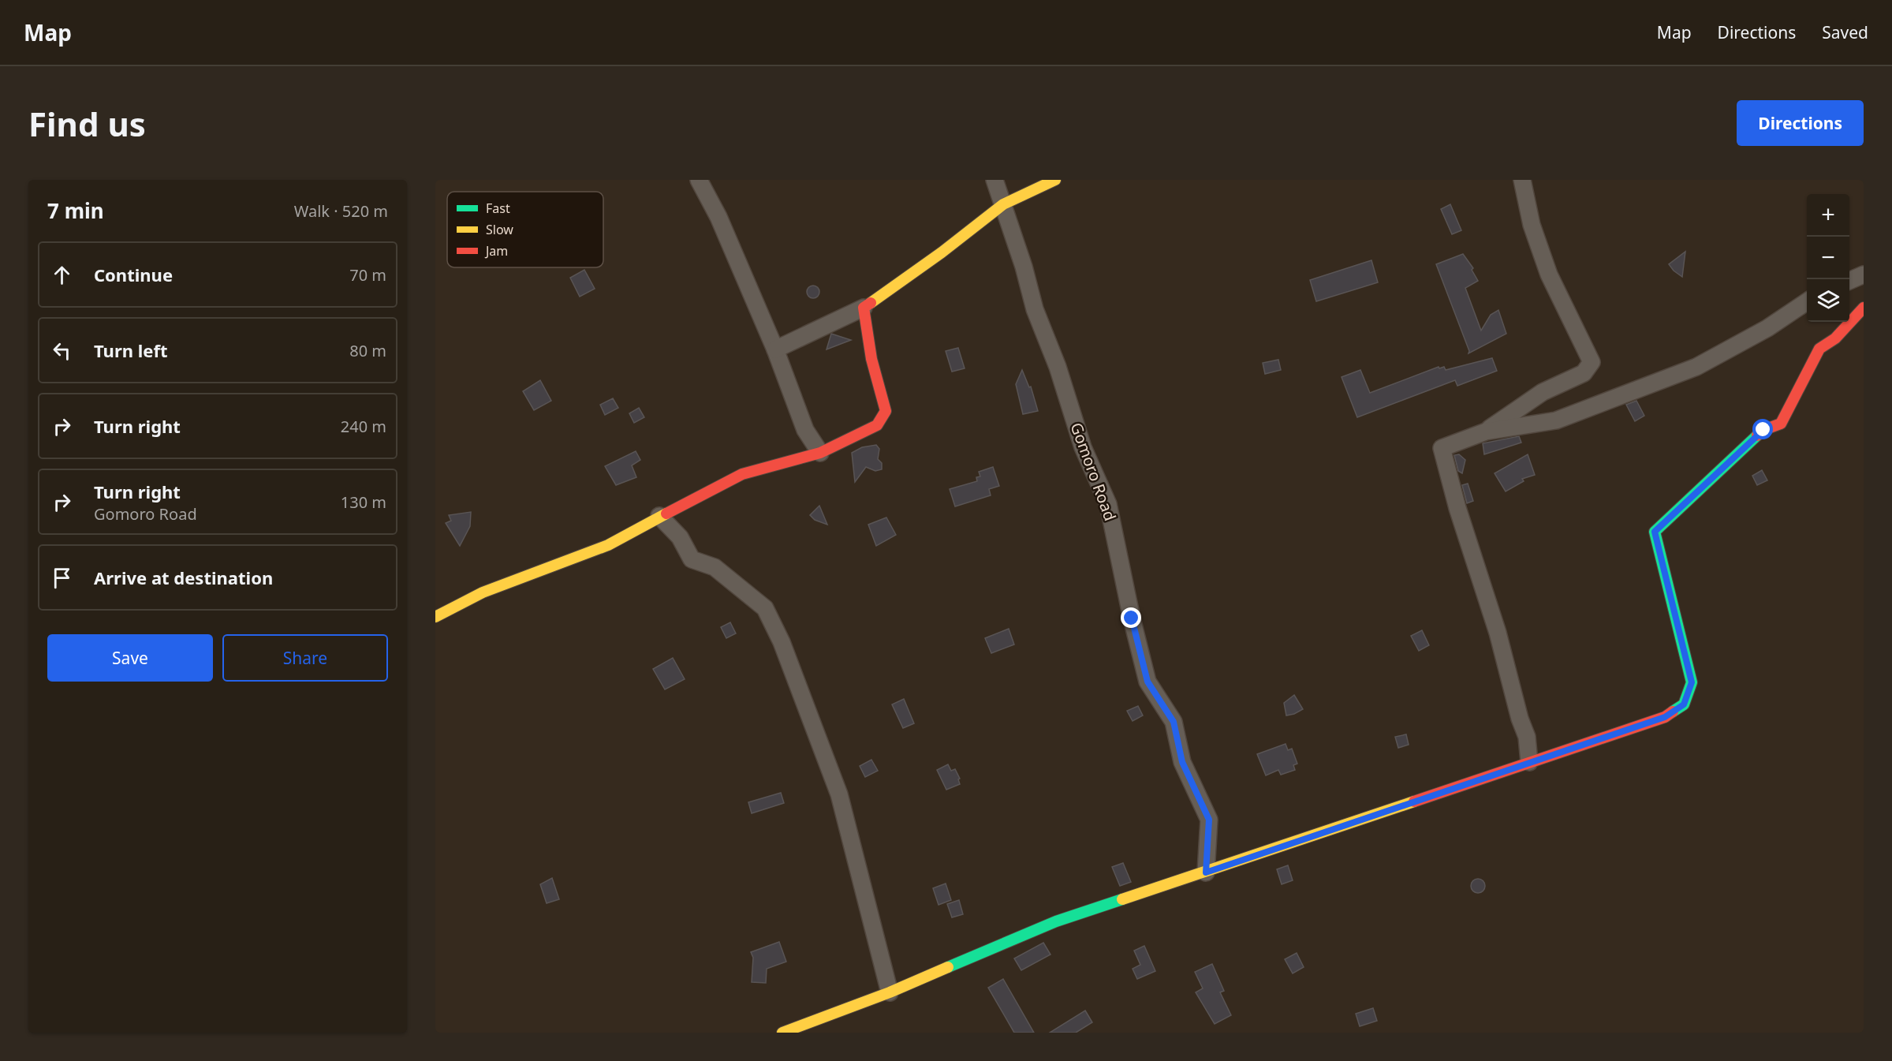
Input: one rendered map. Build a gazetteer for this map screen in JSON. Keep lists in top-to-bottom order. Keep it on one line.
{"streets":{"street":["Gomoro Road"]},"legend":["Fast","Slow","Jam"],"page":{"header":"Map","nav":["Map","Directions","Saved"],"buttons":["Directions",["Save","Share"]],"title":"Find us","heading":["7 min","Walk · 520 m"],"map_buttons":["+","−"],"list":[["Continue","70 m"],["Turn left","80 m"],["Turn right","240 m"],["Turn right","Gomoro Road","130 m"],"Arrive at destination"]}}
